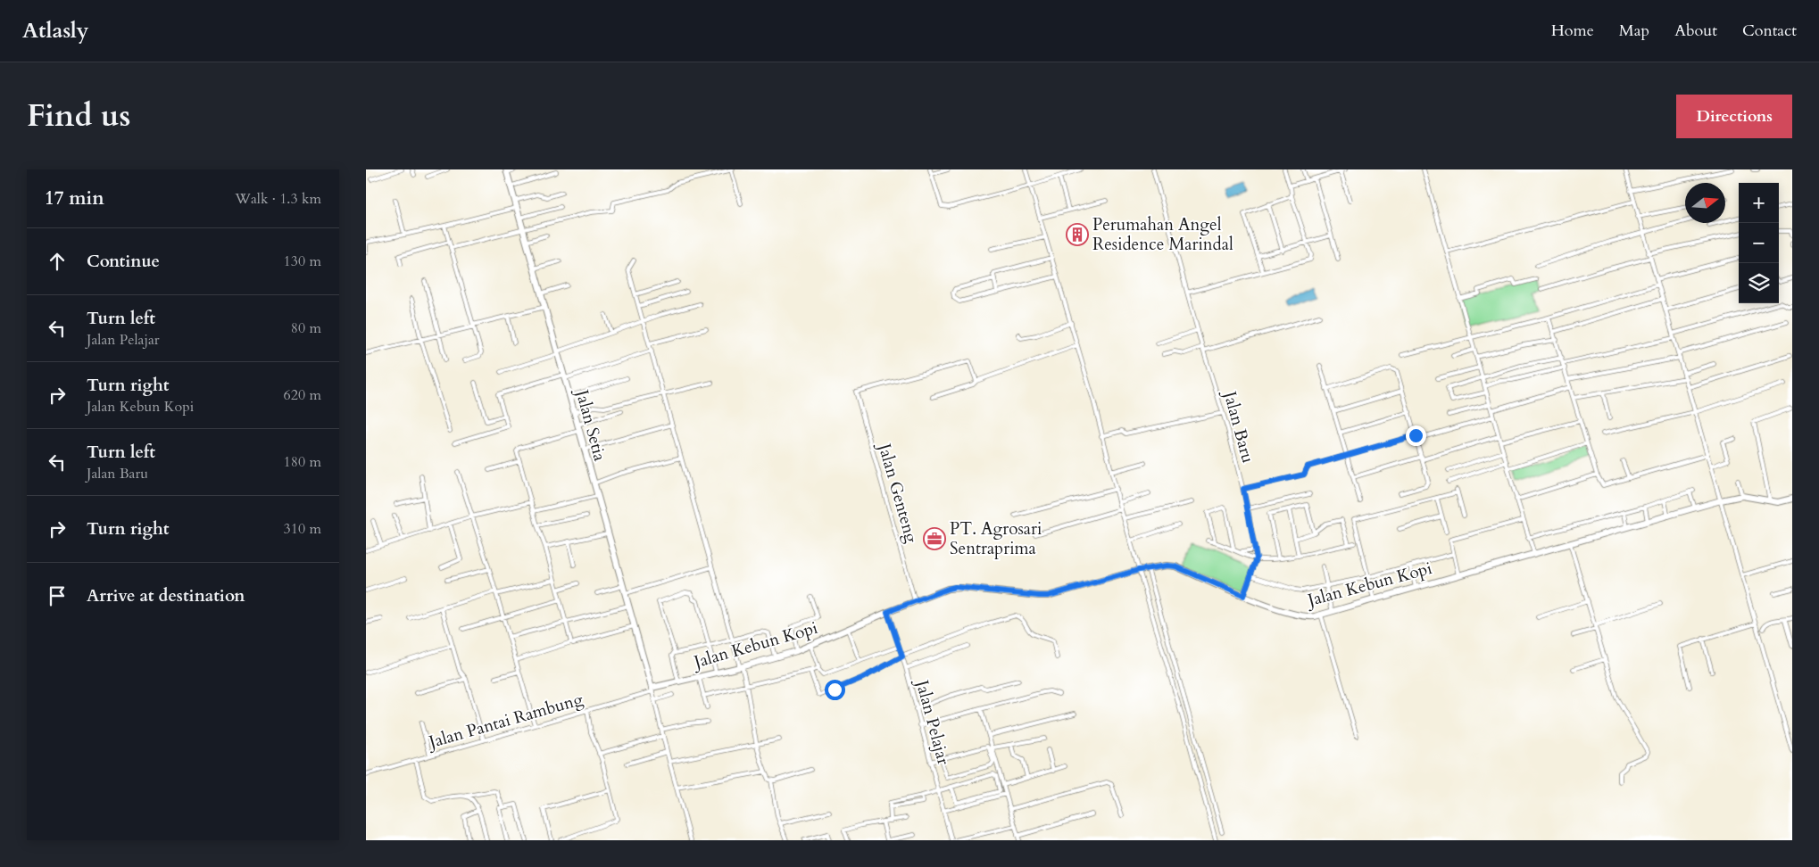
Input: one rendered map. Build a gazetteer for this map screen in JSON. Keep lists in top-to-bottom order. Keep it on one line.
{"streets":{"main road":["Jalan Setia","Jalan Kebun Kopi"],"street":["Jalan Baru","Jalan Genteng","Jalan Pantai Rambung","Jalan Pelajar"]},"crossings":[["Jalan Setia","Jalan Kebun Kopi"],["Jalan Setia","Jalan Pantai Rambung"],["Jalan Baru","Jalan Kebun Kopi"],["Jalan Genteng","Jalan Kebun Kopi"],["Jalan Kebun Kopi","Jalan Pantai Rambung"],["Jalan Kebun Kopi","Jalan Pelajar"]],"places":{"building":["Perumahan Angel Residence Marindal"],"office":["PT. Agrosari Sentraprima"]},"north":"right","page":{"header":"Atlasly","nav":["Home","Map","About","Contact"],"title":"Find us","buttons":"Directions","heading":["17 min","Walk · 1.3 km"],"map_buttons":["+","−"],"list":[["Continue","130 m"],["Turn left","Jalan Pelajar","80 m"],["Turn right","Jalan Kebun Kopi","620 m"],["Turn left","Jalan Baru","180 m"],["Turn right","310 m"],"Arrive at destination"]}}
